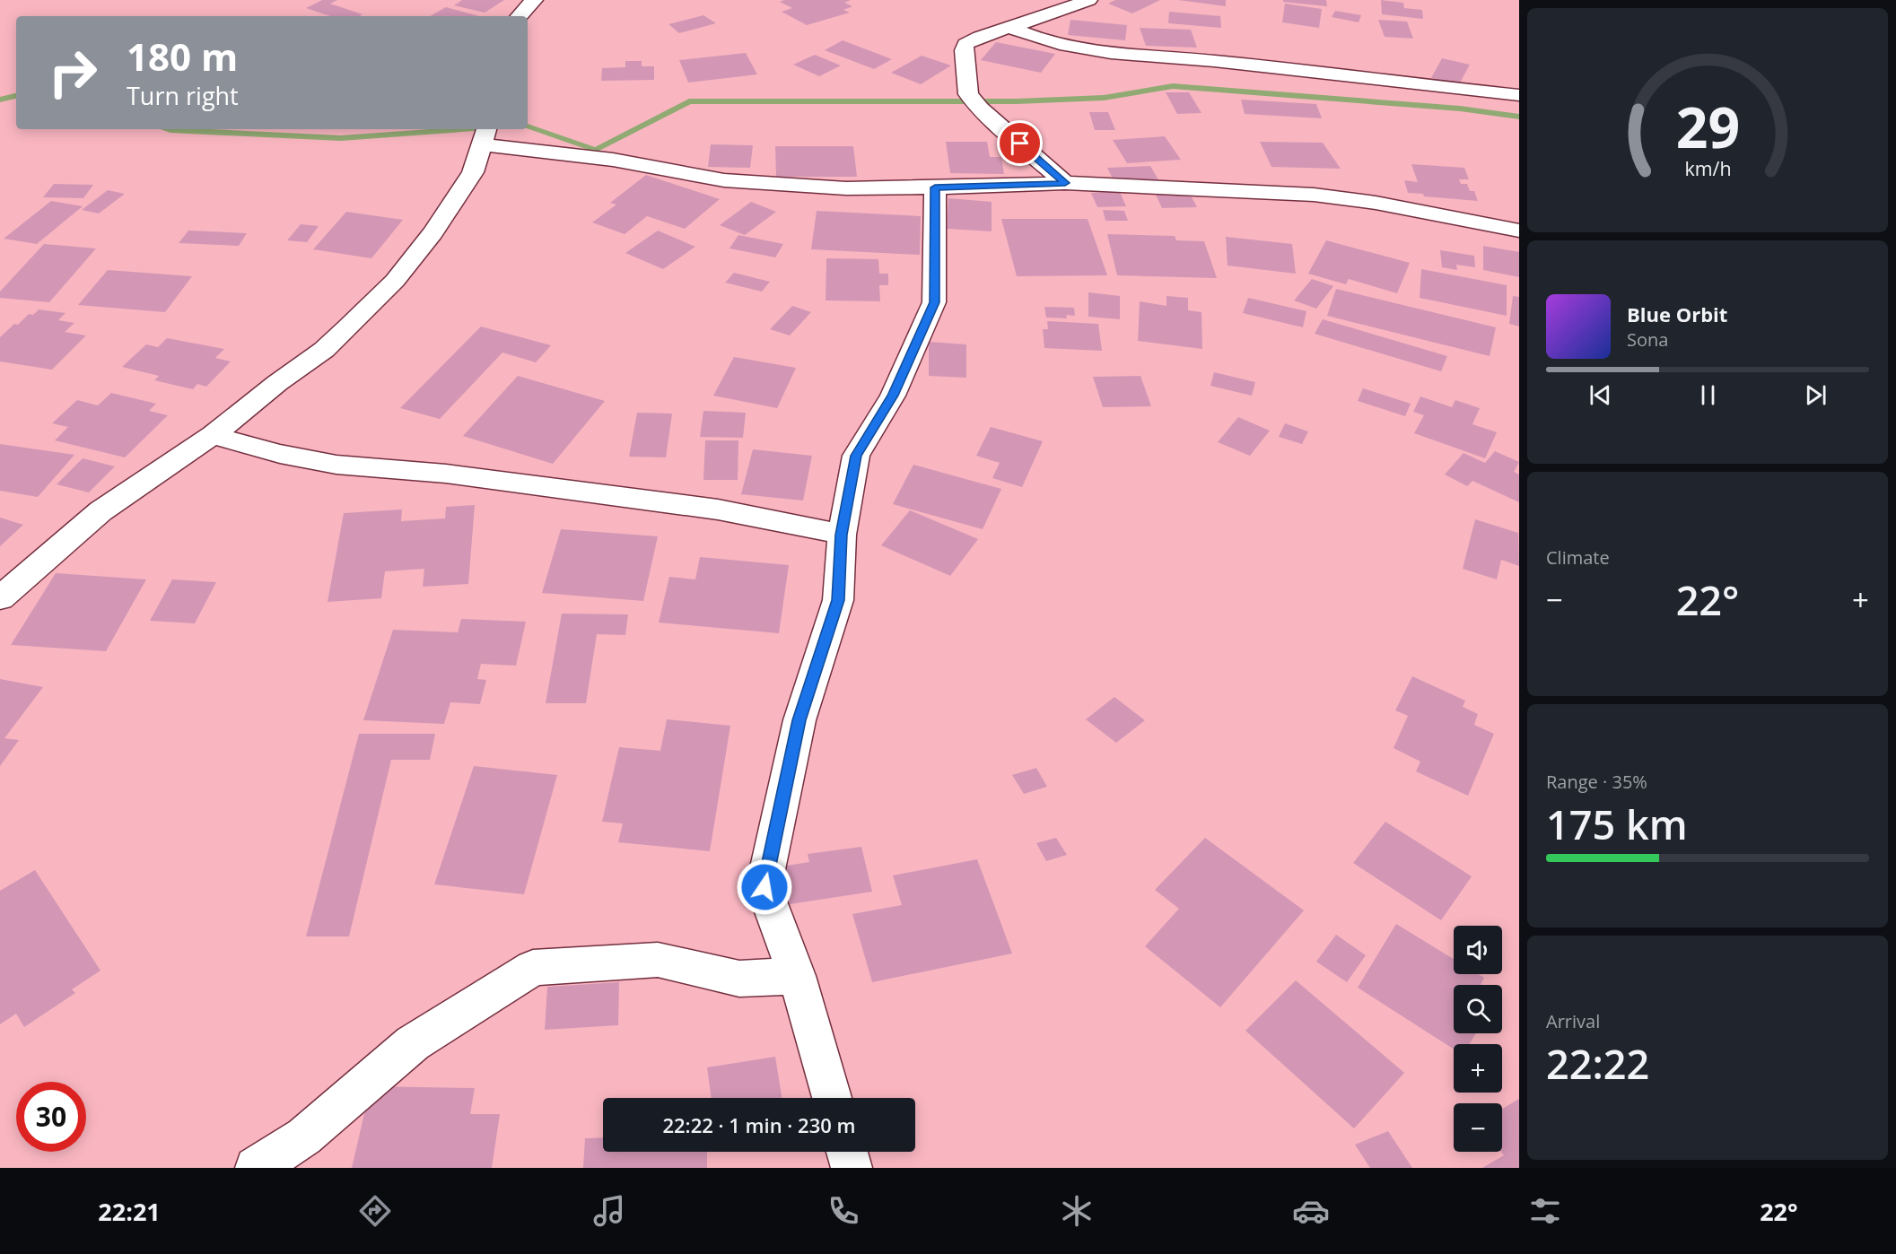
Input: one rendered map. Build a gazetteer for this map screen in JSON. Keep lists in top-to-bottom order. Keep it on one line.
{"page":{"turn":["180 m","Turn right"],"song":["Blue Orbit","Sona"],"tile":["Climate",["Range · 35%","175 km"],["Arrival","22:22"]],"heat":["−","22°","+"],"map_buttons":["+","−"],"limit":"30","trip":"22:22 · 1 min · 230 m","tabs":["22:21","22°"],"gauge":["29","km/h"]}}
